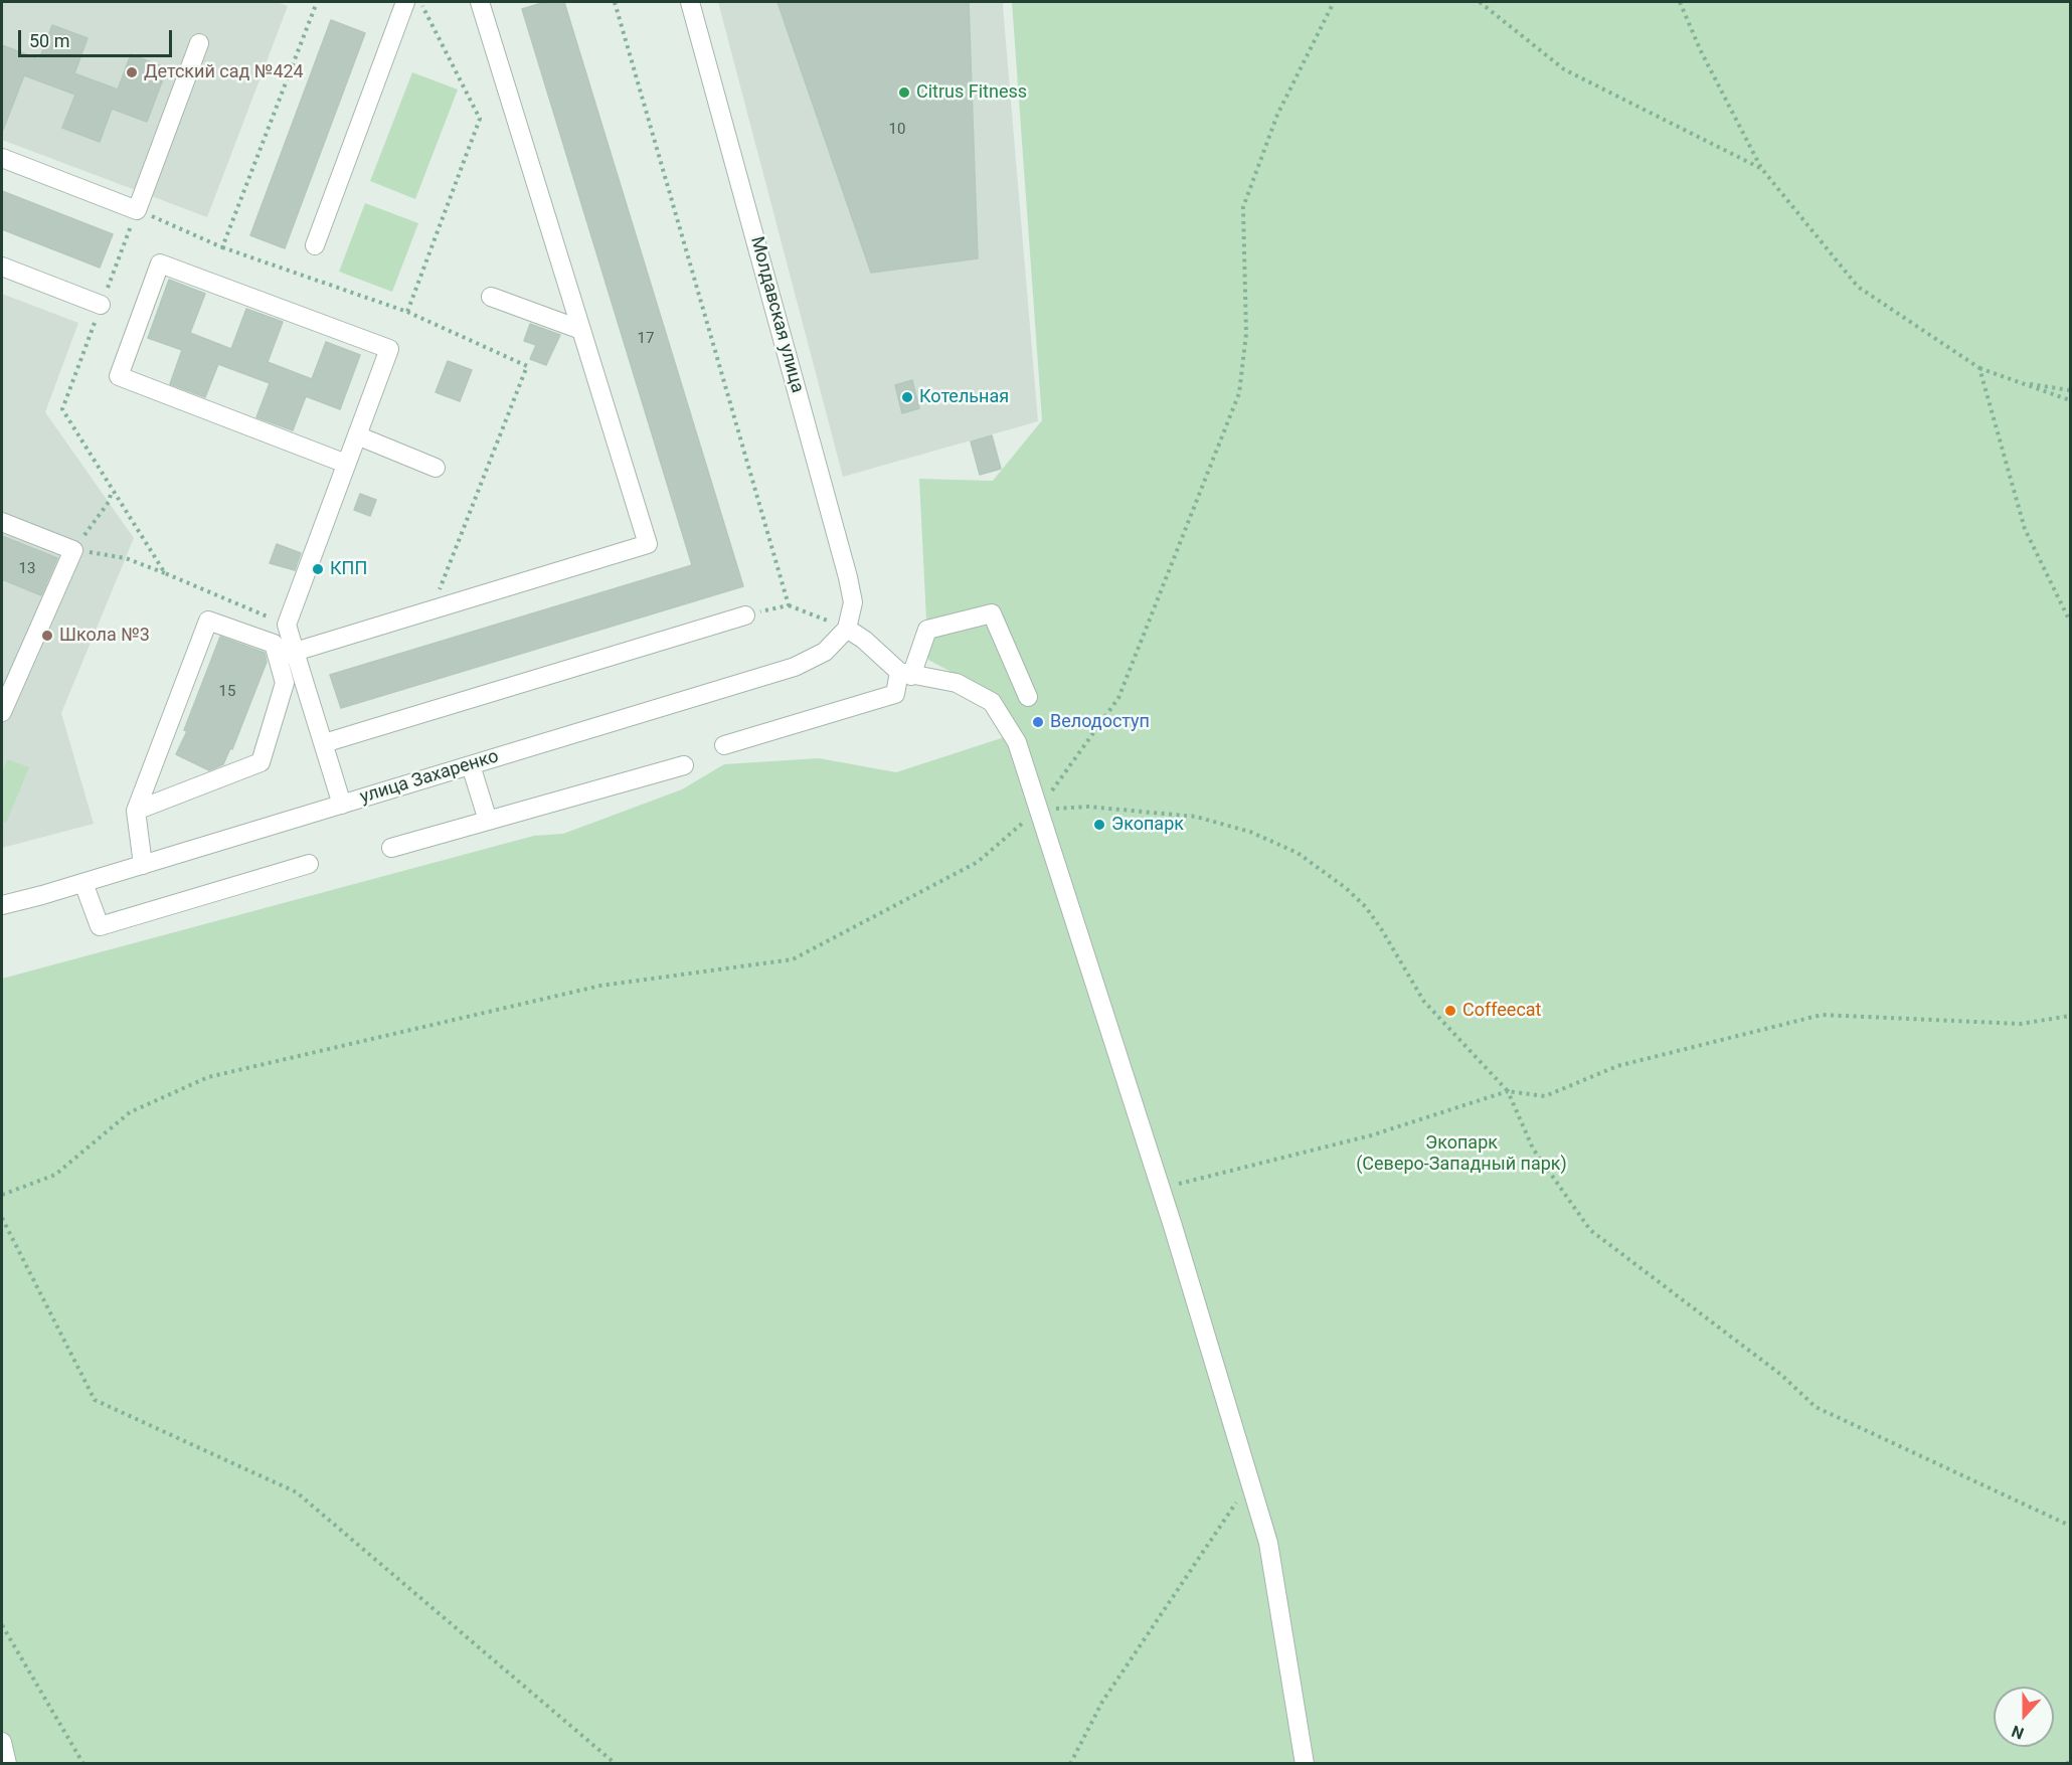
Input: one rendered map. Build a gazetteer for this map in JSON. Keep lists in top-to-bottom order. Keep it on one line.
{"streets":{"street":["Молдавская улица","улица Захаренко"]},"crossings":[["Молдавская улица","улица Захаренко"]],"parks":["Экопарк (Северо-Западный парк)"],"places":["Детский сад №424","Citrus Fitness","Котельная","КПП","Школа №3","Велодоступ","Экопарк","Coffeecat"],"house_numbers":["10","17","13","15"],"scale_bar":"50 m","north":"bottom"}
